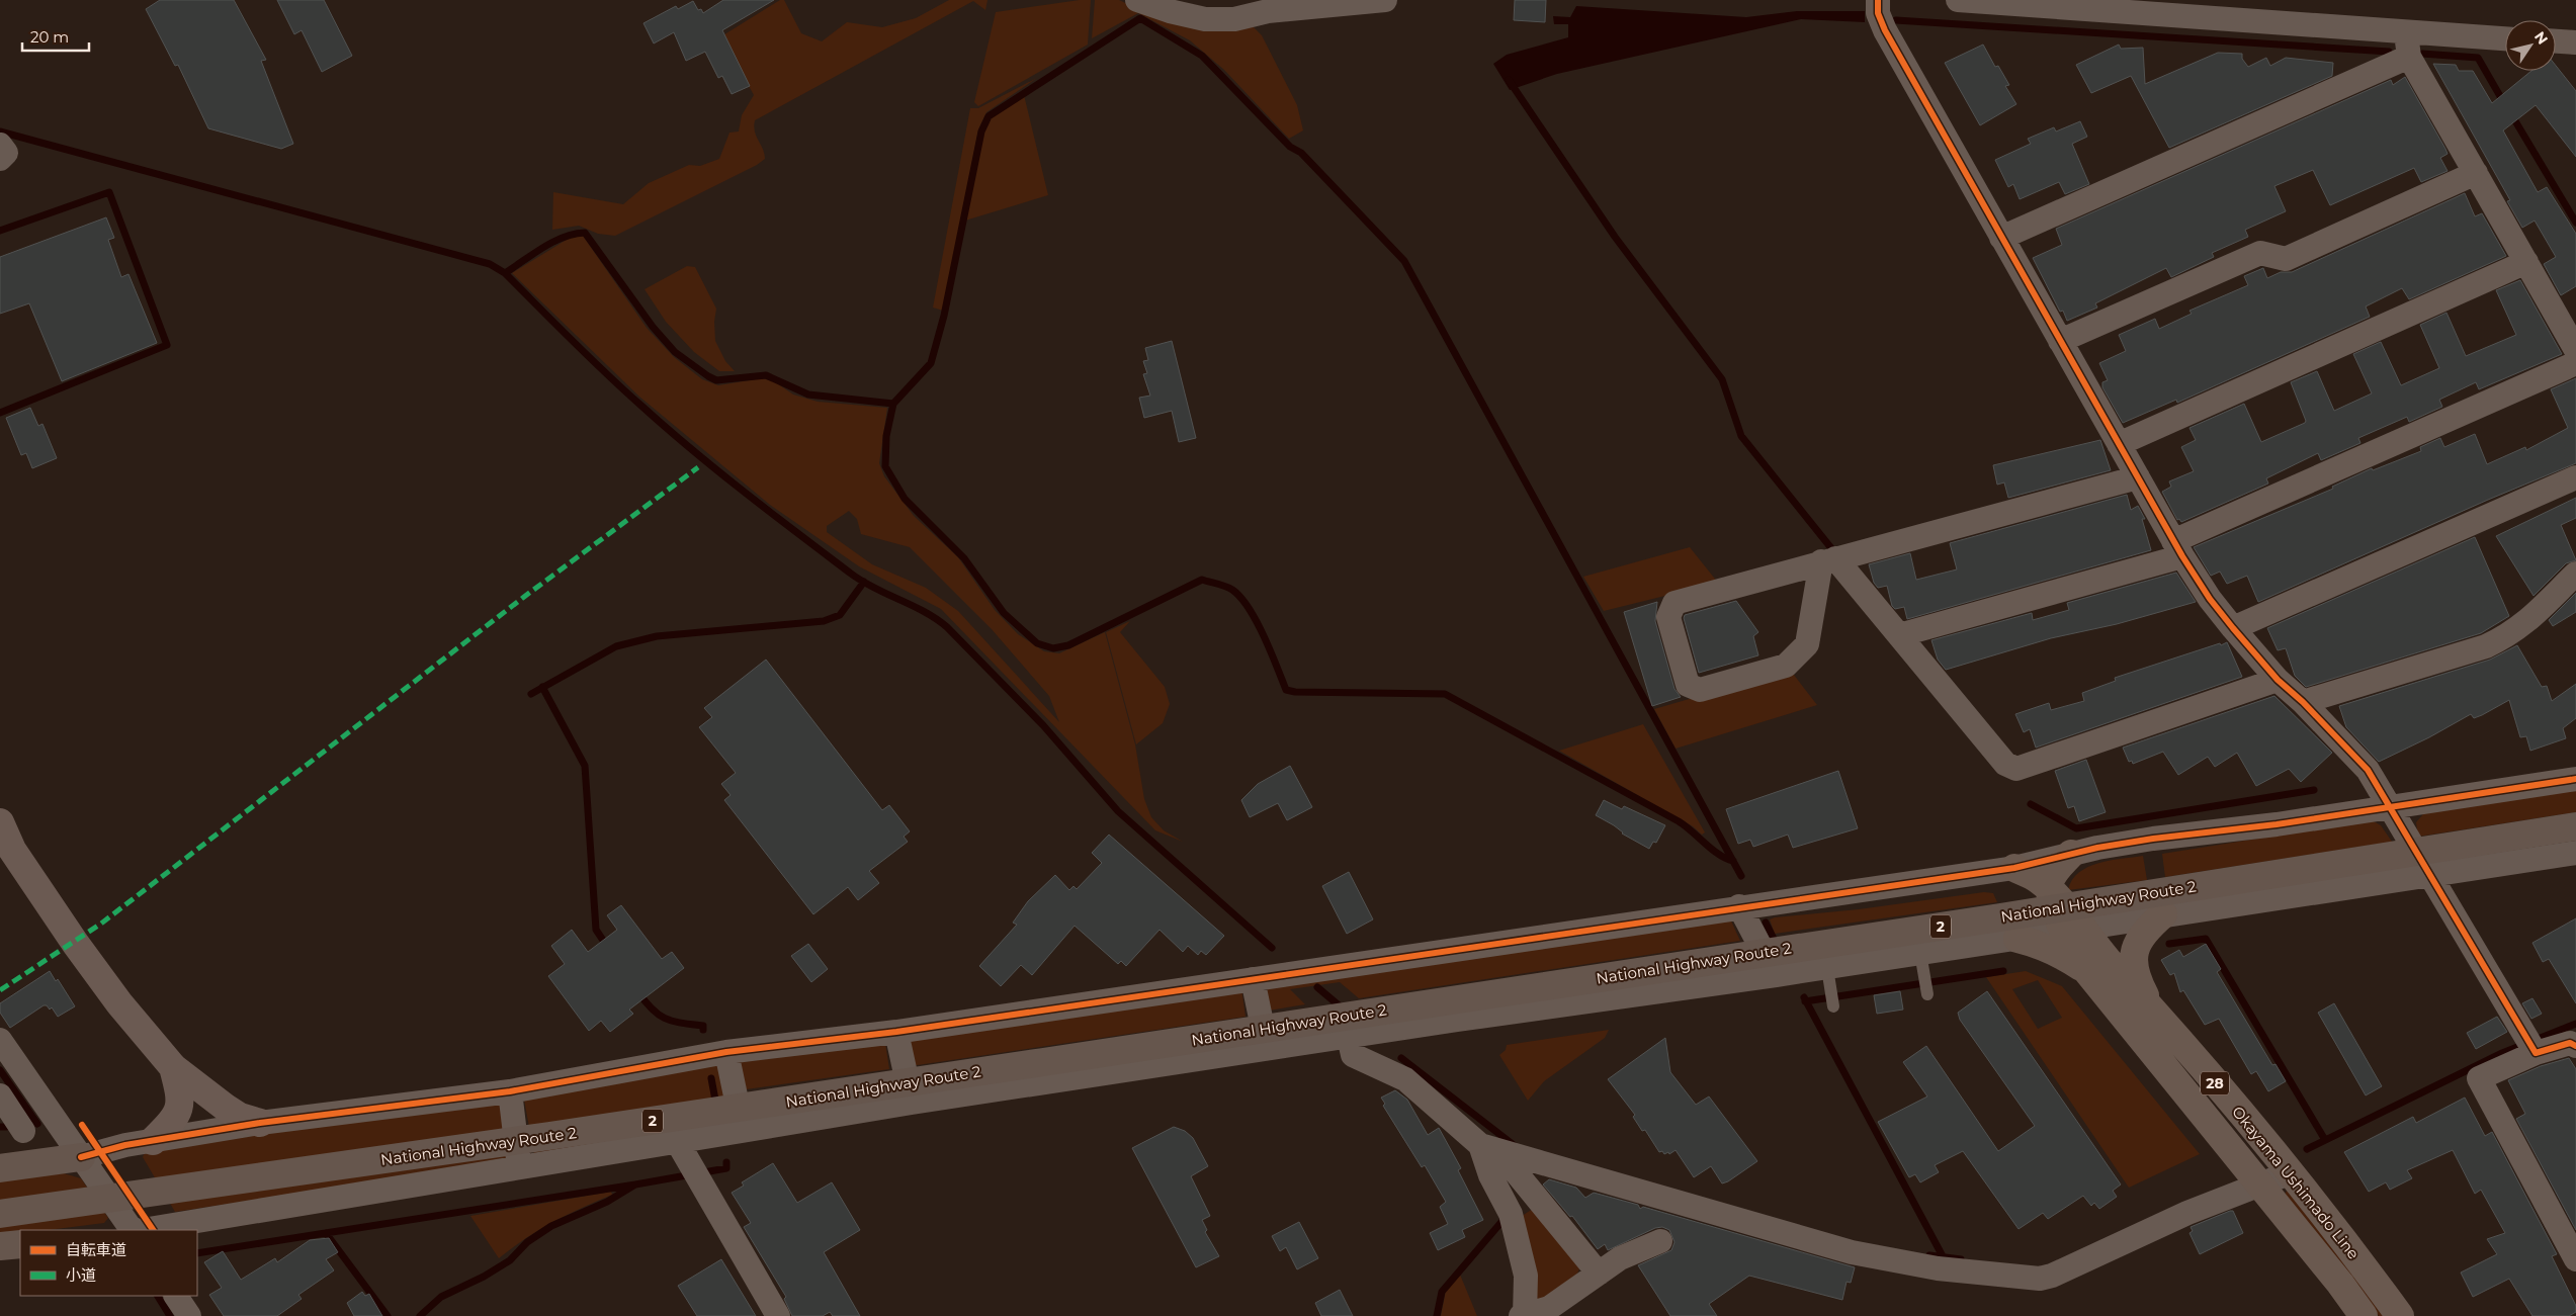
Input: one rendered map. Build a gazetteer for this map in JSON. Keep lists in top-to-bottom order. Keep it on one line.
{"streets":{"highway":["National Highway Route 2","2"],"main road":["28","Okayama Ushimado Line"]},"legend":["自転車道","小道"],"scale_bar":"20 m","north":"top right"}
